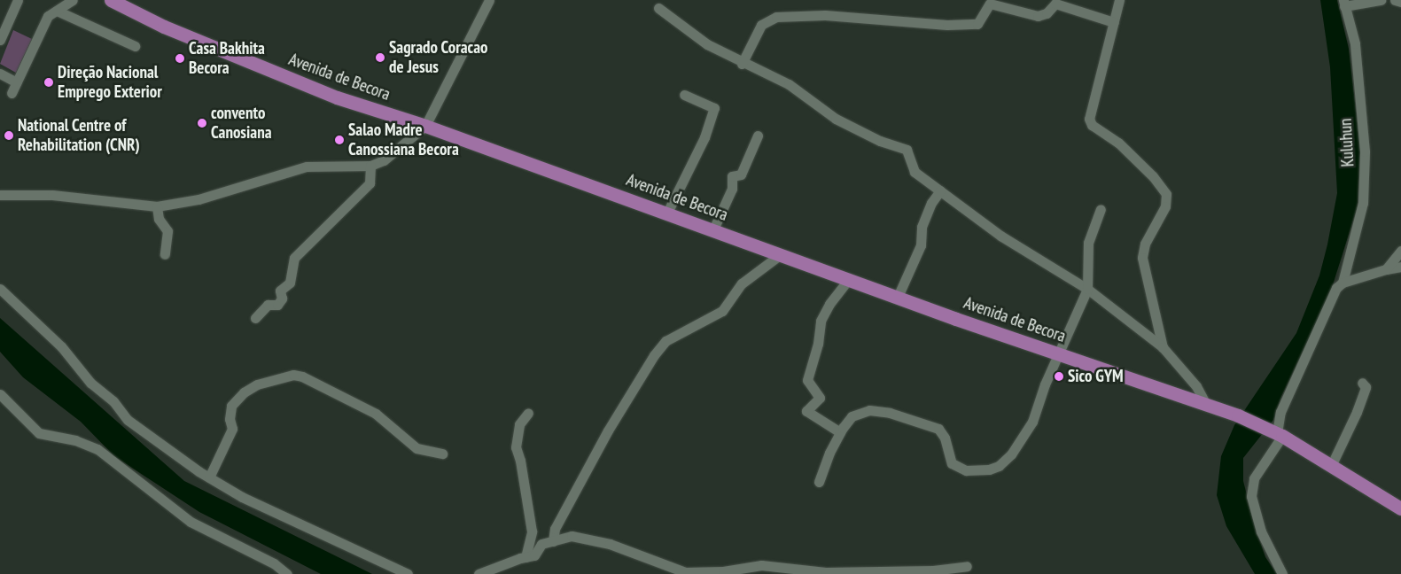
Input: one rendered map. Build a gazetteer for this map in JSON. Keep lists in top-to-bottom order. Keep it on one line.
{"streets":{"main road":["Avenida de Becora"],"street":["Kuluhun"]},"crossings":[["Avenida de Becora","Kuluhun"]],"places":["Sagrado Coracao de Jesus","Casa Bakhita Becora","Direção Nacional Emprego Exterior","convento Canosiana","National Centre of Rehabilitation (CNR)","Salao Madre Canossiana Becora","Sico GYM"]}
